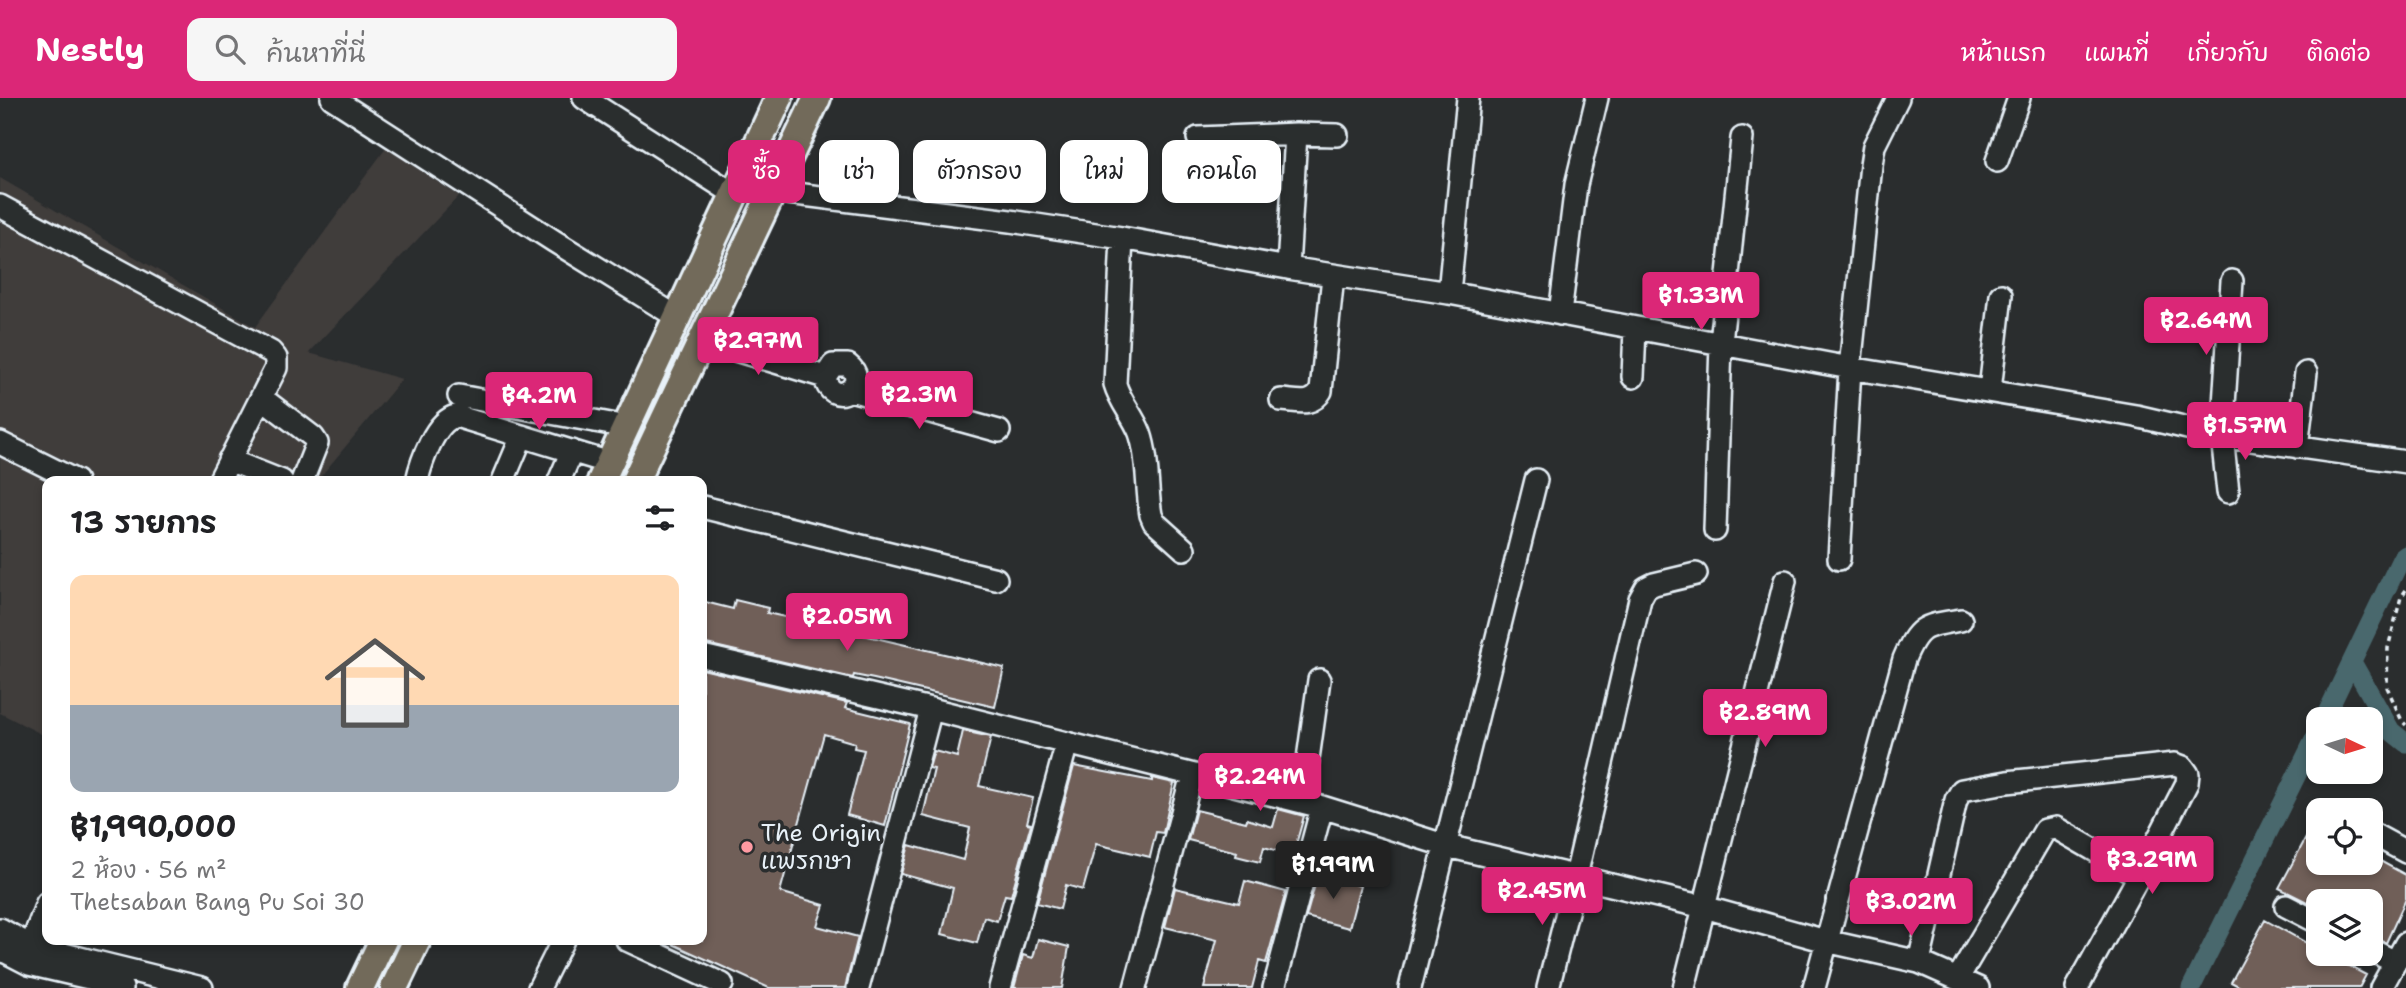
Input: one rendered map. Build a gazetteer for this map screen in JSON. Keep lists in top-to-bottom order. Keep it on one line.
{"places":["The Origin แพรกษา"],"north":"right","page":{"header":"Nestly","search":"ค้นหาที่นี่","nav":["หน้าแรก","แผนที่","เกี่ยวกับ","ติดต่อ"],"chip":["ซื้อ","เช่า","ตัวกรอง","ใหม่","คอนโด"],"price":["฿1.33M","฿2.64M","฿2.97M","฿2.3M","฿4.2M","฿1.57M","฿2.05M","฿2.89M","฿2.24M","฿3.29M","฿1.99M","฿2.45M","฿3.02M"],"heading":"13 รายการ","list":[{"name":"฿1,990,000","note":"2 ห้อง · 56 m² · Thetsaban Bang Pu Soi 30"}]}}
